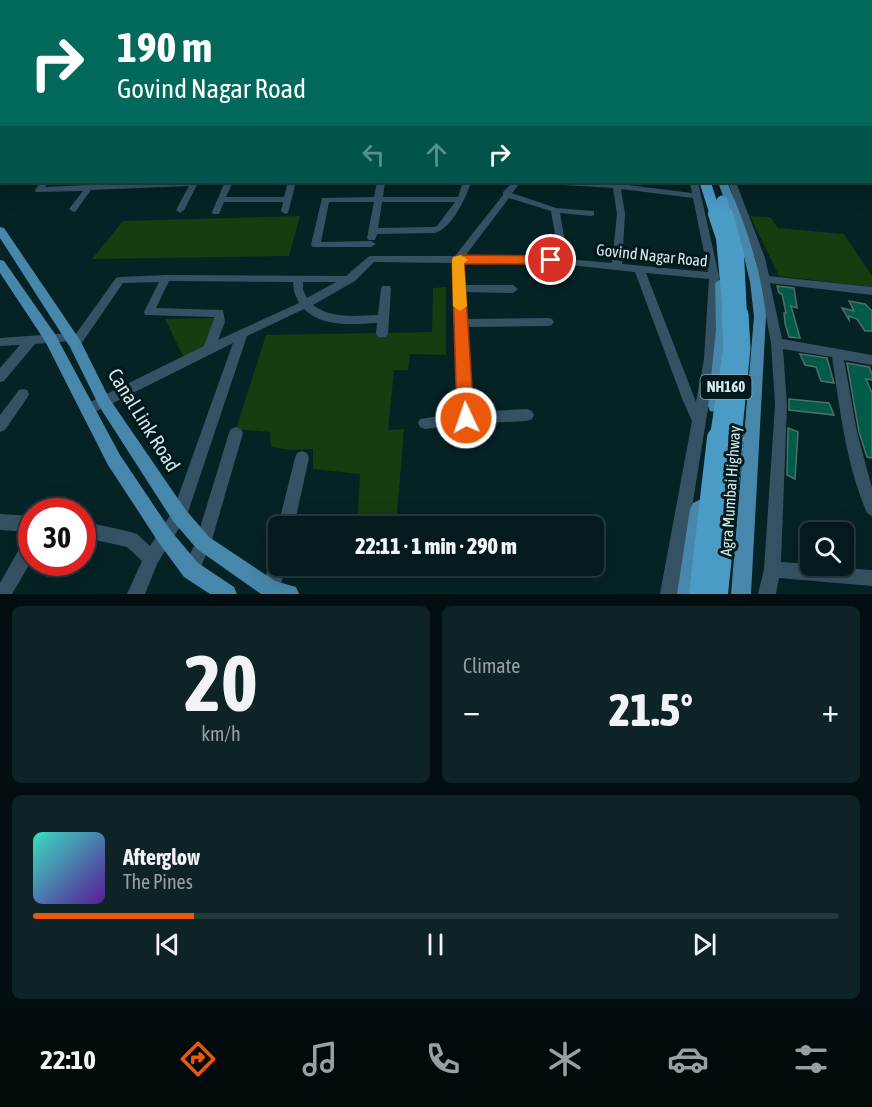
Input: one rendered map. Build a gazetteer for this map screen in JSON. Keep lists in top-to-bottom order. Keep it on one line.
{"streets":{"highway":["NH160"],"main road":["Canal Link Road","Agra Mumbai Highway"],"street":["Govind Nagar Road"]},"page":{"turn":["190 m","Govind Nagar Road"],"limit":"30","trip":"22:11 · 1 min · 290 m","tile":[["20","km/h"],"Climate"],"heat":["−","21.5°","+"],"song":["Afterglow","The Pines"],"tabs":"22:10"}}
